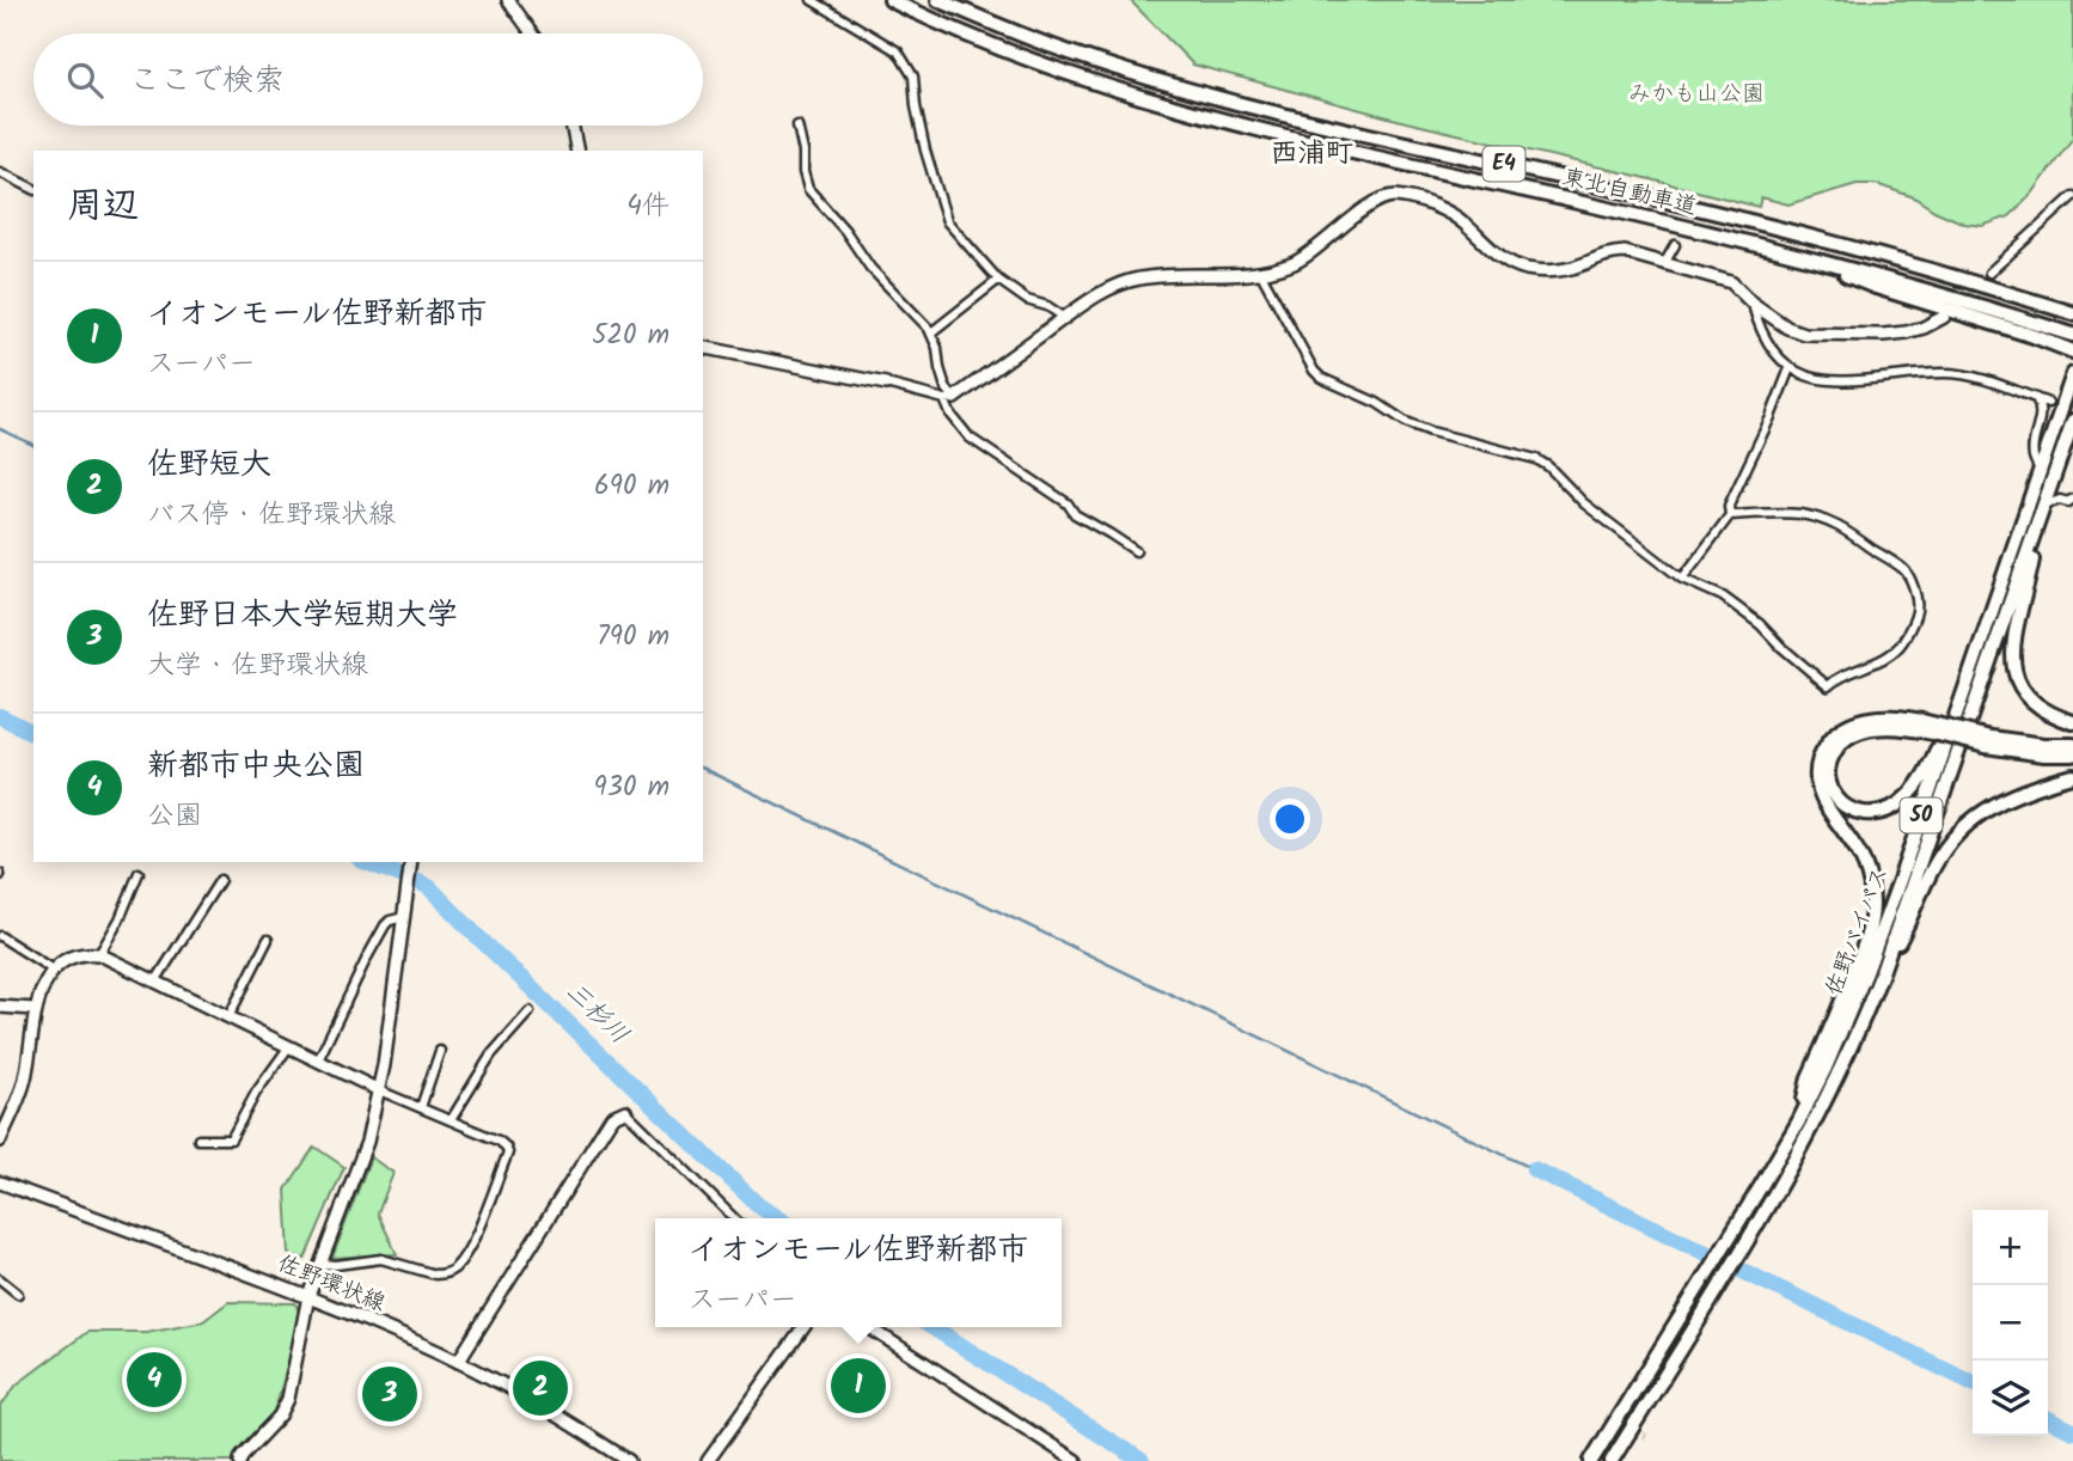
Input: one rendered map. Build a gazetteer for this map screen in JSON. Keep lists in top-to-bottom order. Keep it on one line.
{"streets":{"highway":["E4","東北自動車道","50","佐野バイパス"],"street":["佐野環状線"]},"districts":["西浦町"],"water":["三杉川"],"parks":["みかも山公園"],"page":{"search":"ここで検索","heading":["周辺","4件"],"list":[{"mark":"1","name":"イオンモール佐野新都市","note":"スーパー","value":"520 m"},{"mark":"2","name":"佐野短大","note":"バス停 · 佐野環状線","value":"690 m"},{"mark":"3","name":"佐野日本大学短期大学","note":"大学 · 佐野環状線","value":"790 m"},{"mark":"4","name":"新都市中央公園","note":"公園","value":"930 m"}],"map_buttons":["+","−"],"popup":["イオンモール佐野新都市","スーパー"],"pins":["4","1","2","3"]}}
